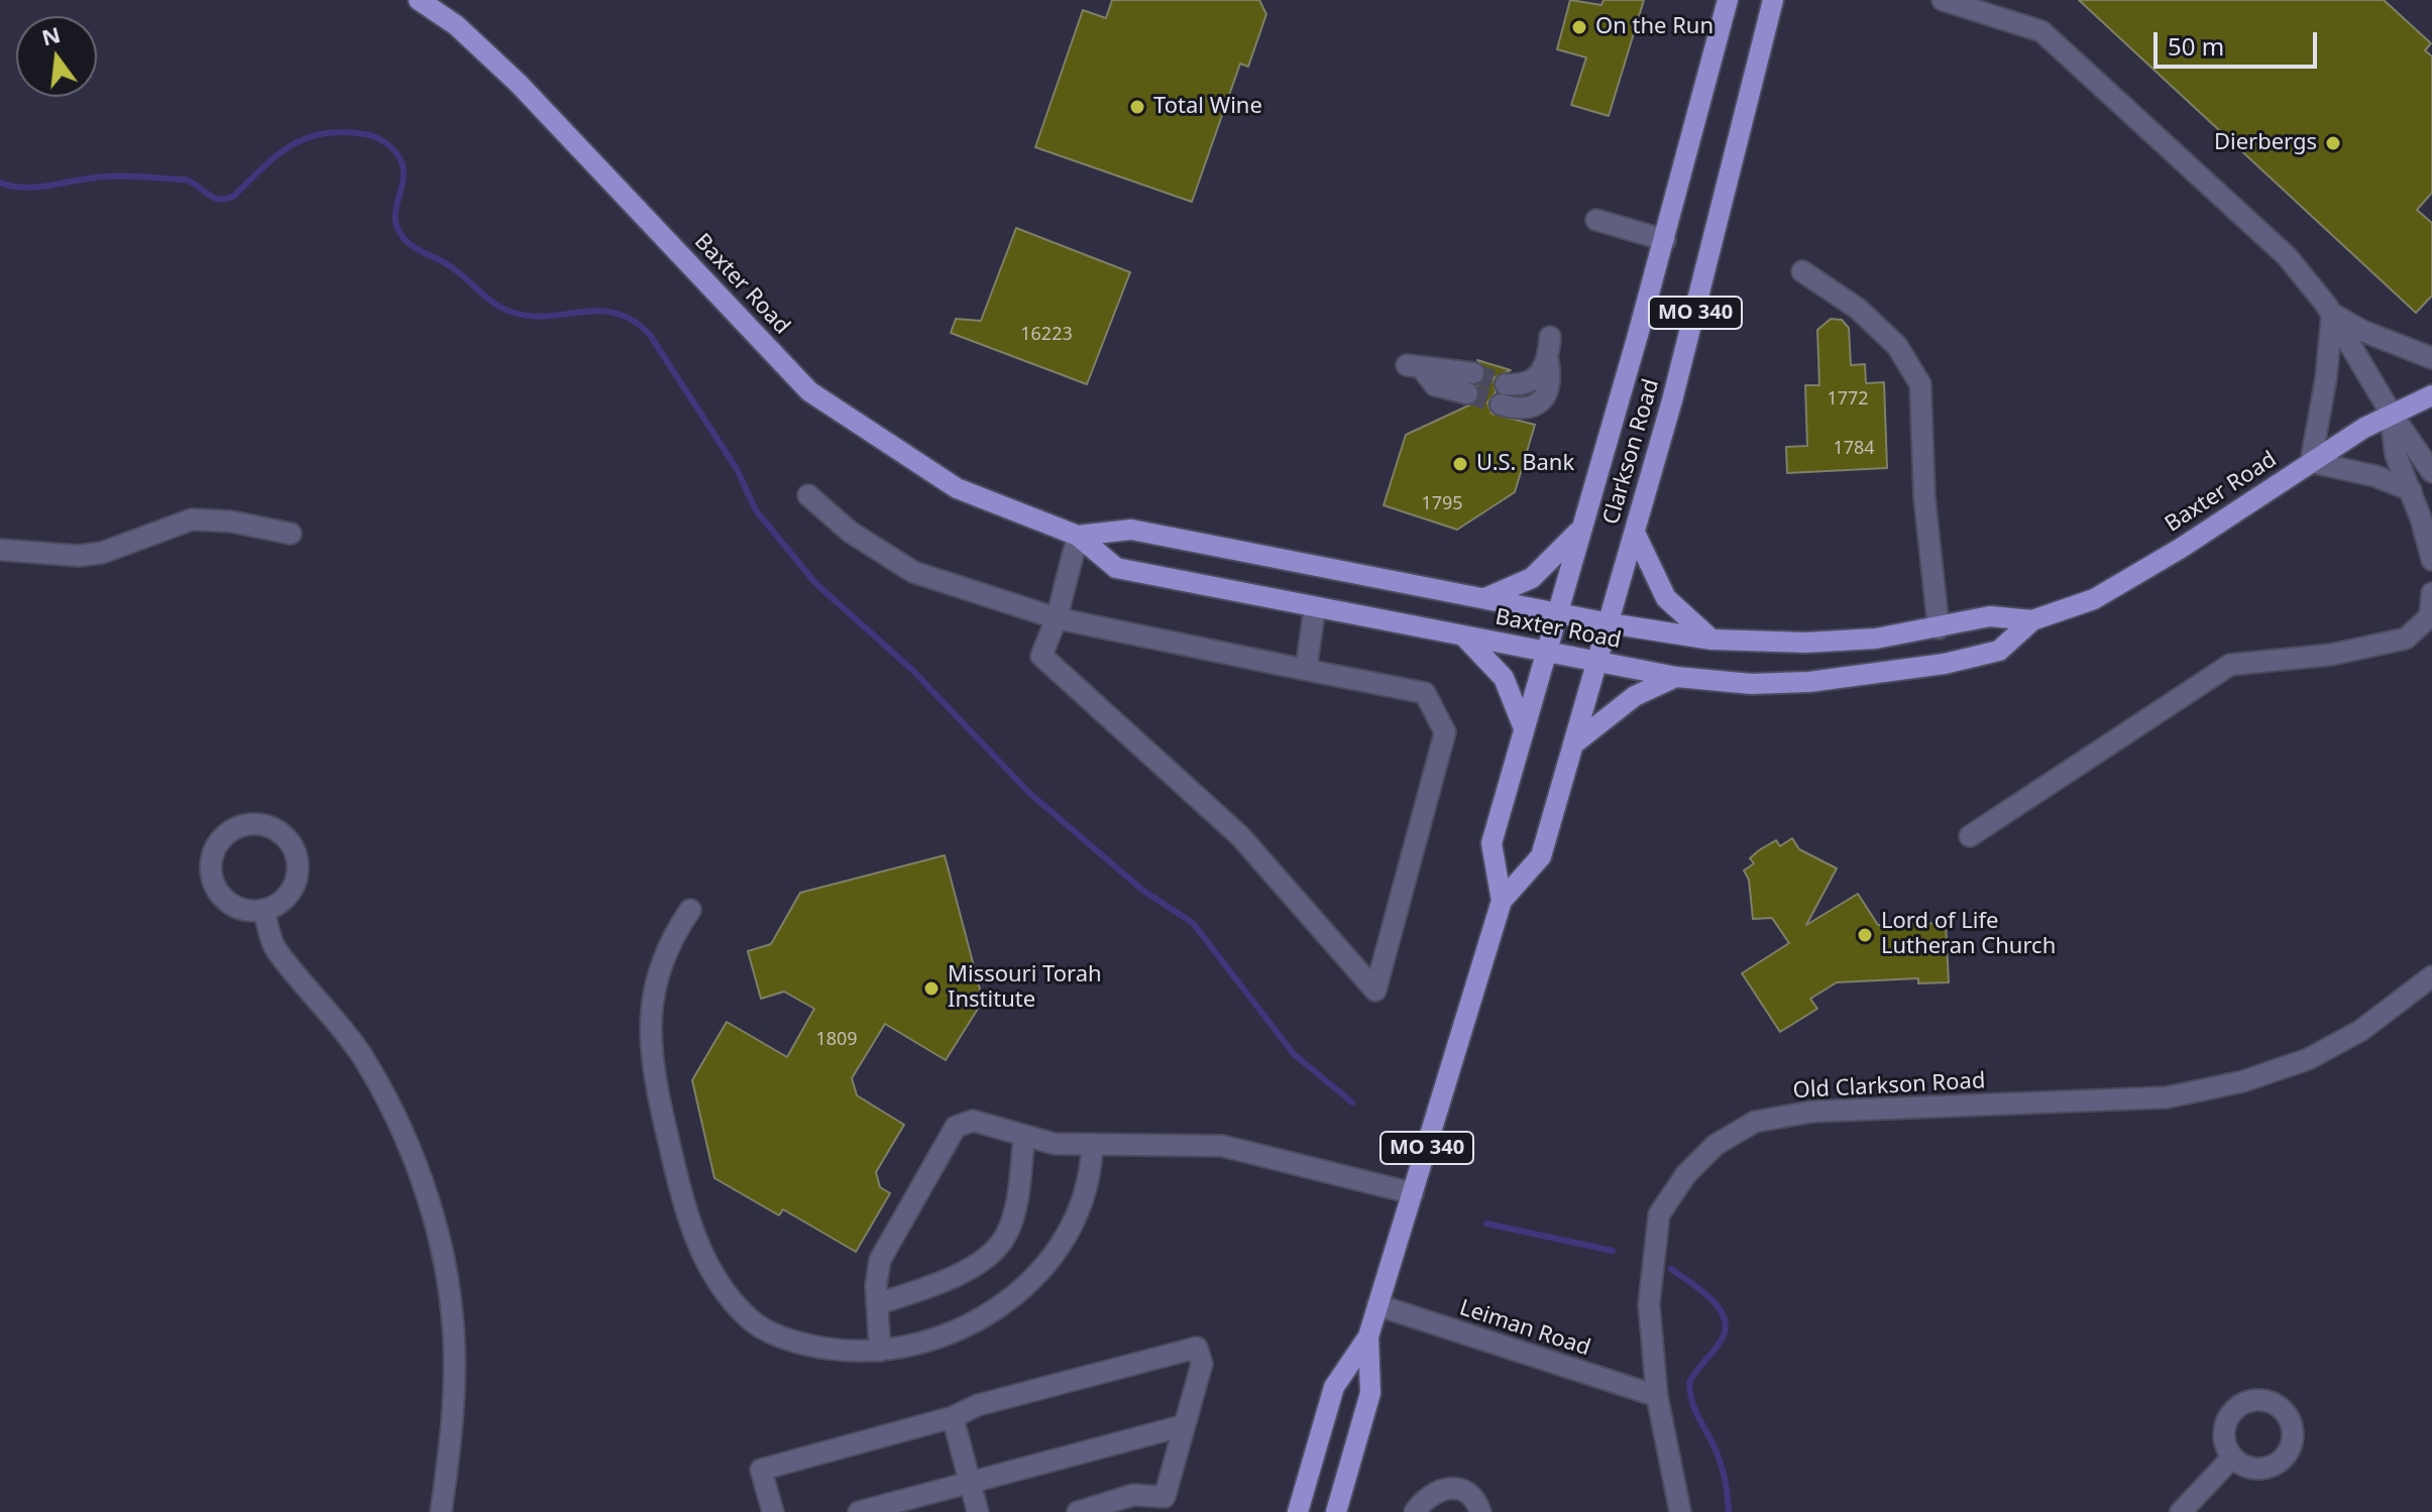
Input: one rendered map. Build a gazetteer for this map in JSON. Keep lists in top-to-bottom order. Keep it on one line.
{"streets":{"main road":["Baxter Road","MO 340","Clarkson Road"],"street":["Old Clarkson Road","Leiman Road"]},"crossings":[["Baxter Road","Clarkson Road"],["Clarkson Road","Leiman Road"],["Old Clarkson Road","Leiman Road"]],"places":["On the Run","Total Wine","Dierbergs","U.S. Bank","Lord of Life Lutheran Church","Missouri Torah Institute"],"house_numbers":["16223","1772","1784","1795","1809"],"scale_bar":"50 m","north":"top"}
